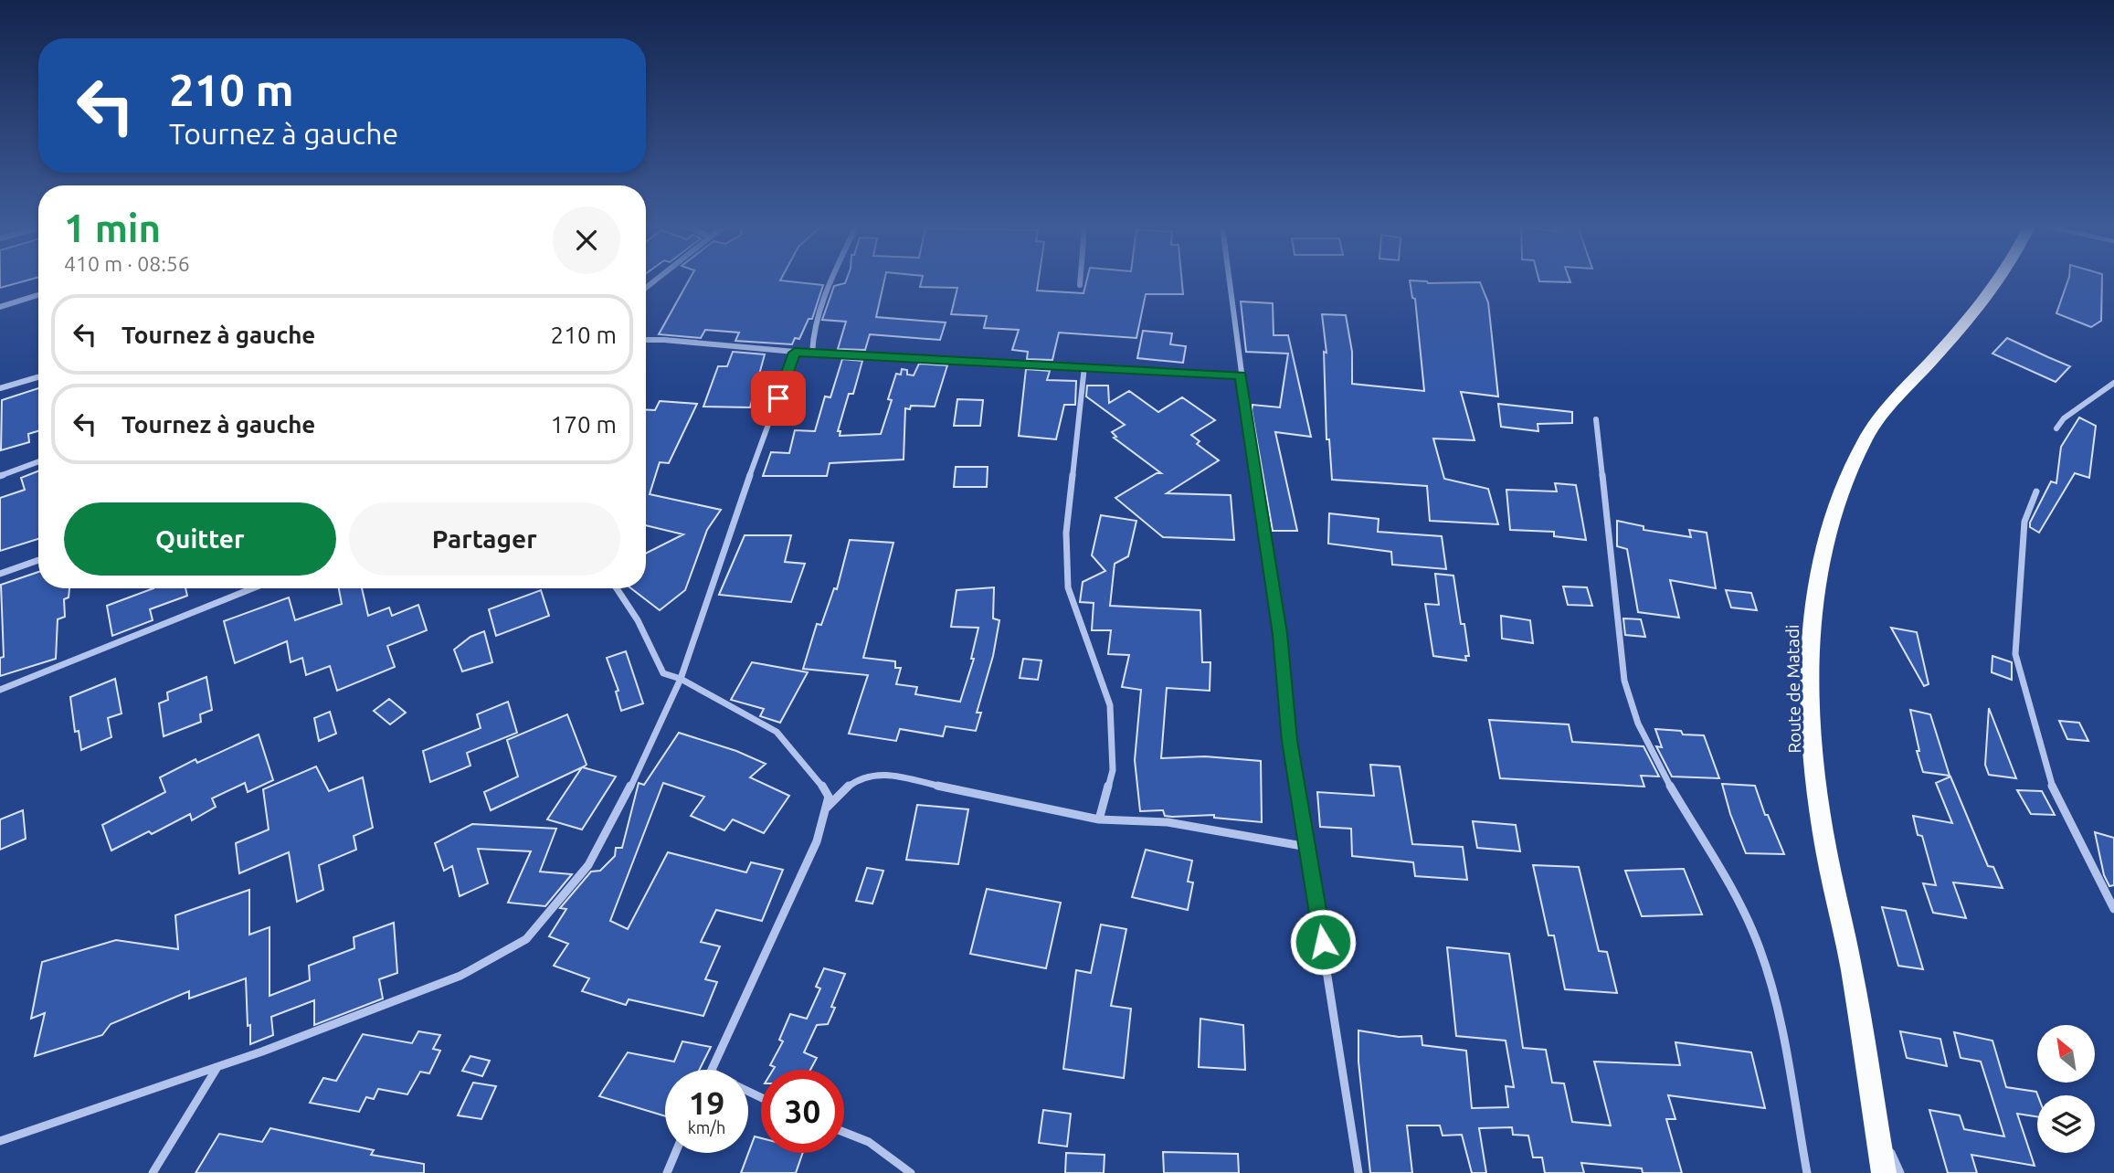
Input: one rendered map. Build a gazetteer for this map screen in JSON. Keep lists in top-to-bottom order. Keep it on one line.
{"streets":{"highway":["Route de Matadi"]},"north":"top left","page":{"turn":["210 m","Tournez à gauche"],"heading":["1 min","410 m · 08:56"],"list":[{"name":"Tournez à gauche","value":"210 m"},{"name":"Tournez à gauche","value":"170 m"}],"buttons":["Quitter","Partager"],"speed":"19 km/h","limit":"30"}}
